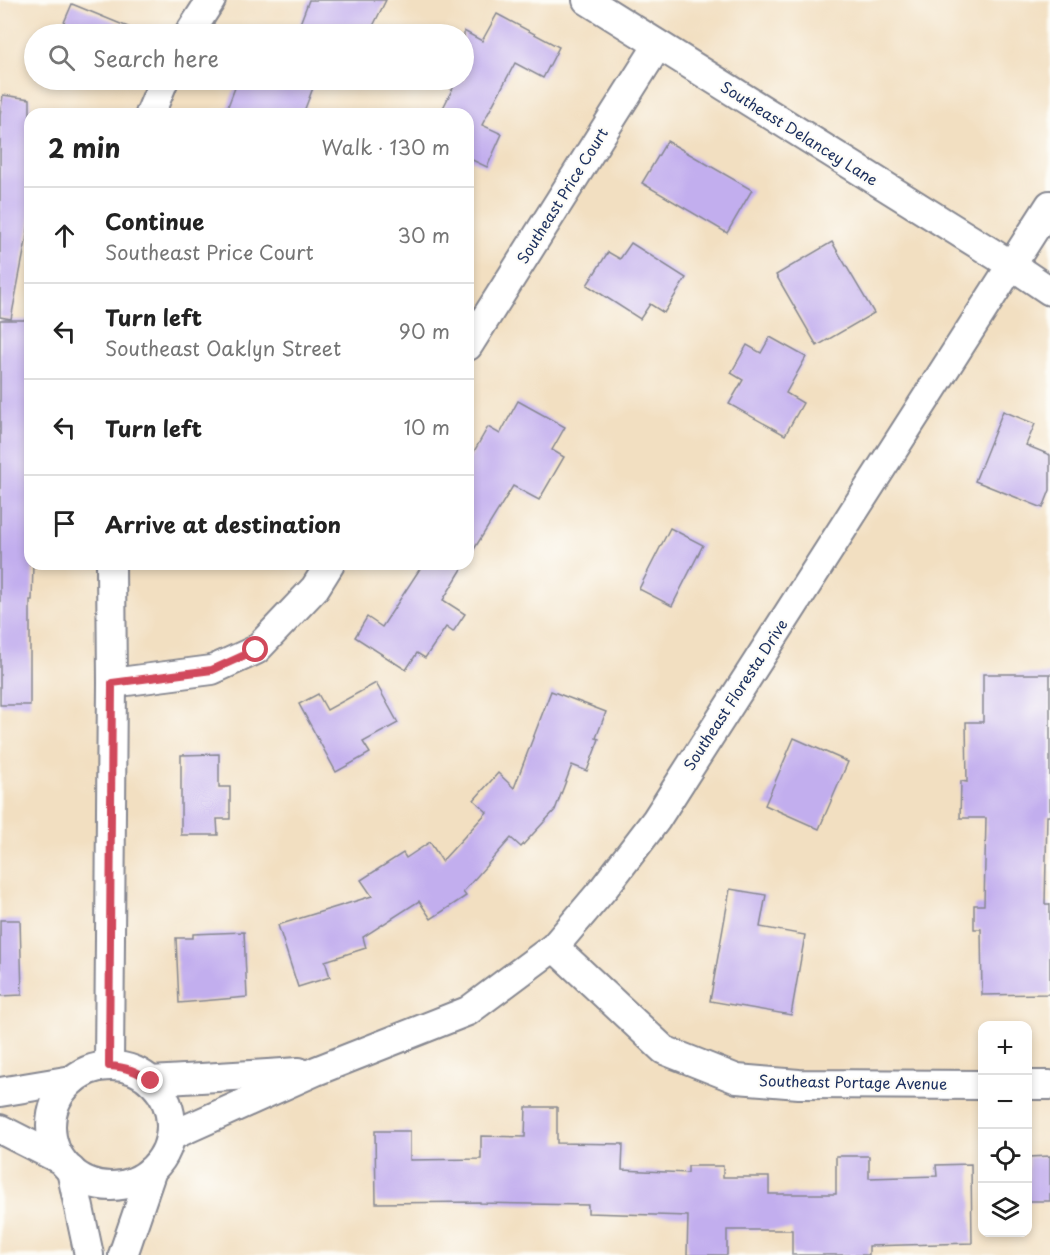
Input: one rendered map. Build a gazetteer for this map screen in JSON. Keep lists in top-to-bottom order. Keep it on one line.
{"streets":{"street":["Southeast Delancey Lane","Southeast Price Court","Southeast Floresta Drive","Southeast Portage Avenue"]},"crossings":[["Southeast Delancey Lane","Southeast Price Court"],["Southeast Delancey Lane","Southeast Floresta Drive"],["Southeast Floresta Drive","Southeast Portage Avenue"]],"page":{"search":"Search here","heading":["2 min","Walk · 130 m"],"list":[["Continue","Southeast Price Court","30 m"],["Turn left","Southeast Oaklyn Street","90 m"],["Turn left","10 m"],"Arrive at destination"],"map_buttons":["+","−"]}}
